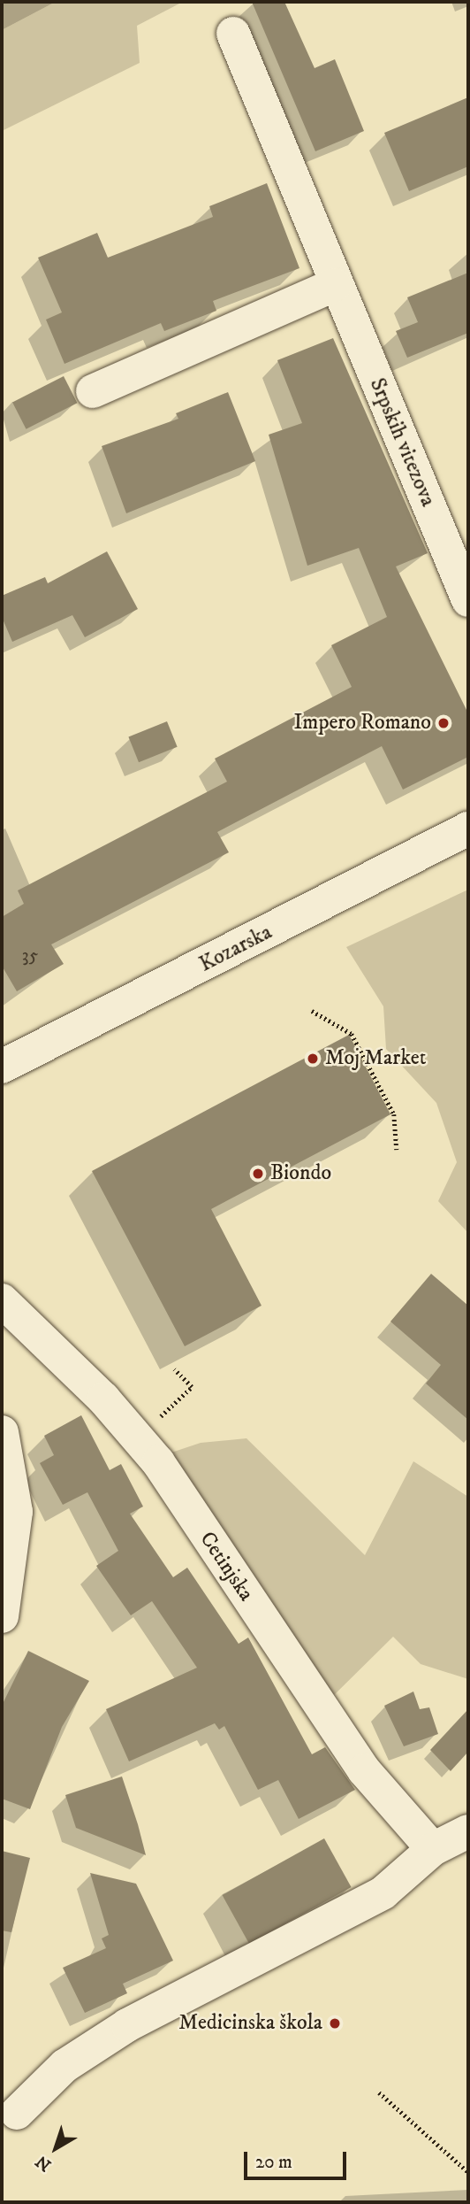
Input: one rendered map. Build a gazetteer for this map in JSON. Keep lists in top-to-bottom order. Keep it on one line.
{"streets":{"street":["Srpskih vitezova","Kozarska","Cetinjska"]},"places":["Impero Romano","Moj Market","Biondo","Medicinska škola"],"house_numbers":["35"],"scale_bar":"20 m","north":"bottom left"}
